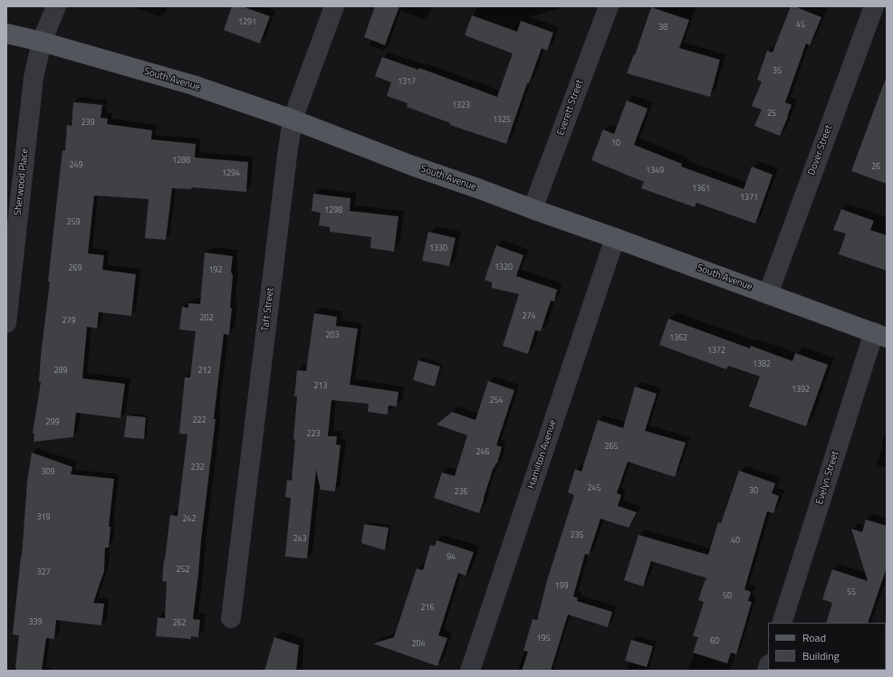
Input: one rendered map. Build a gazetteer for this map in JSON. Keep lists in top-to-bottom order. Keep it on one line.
{"streets":{"main road":["South Avenue"],"street":["Everett Street","Dover Street","Sherwood Place","Taft Street","Hamilton Avenue","Evelyn Street"]},"crossings":[["South Avenue","Everett Street"],["South Avenue","Dover Street"],["South Avenue","Sherwood Place"],["South Avenue","Taft Street"],["South Avenue","Hamilton Avenue"],["South Avenue","Evelyn Street"]],"house_numbers":["1291","45","38","35","1317","1323","25","1325","239","10","1288","249","26","1349","1294","1361","1371","1298","259","1330","1320","269","192","274","202","279","203","1362","1372","1382","289","212","213","1392","254","222","299","223","265","246","232","309","245","30","236","319","242","235","243","40","94","252","327","199","55","50","216","339","262","195","60","204"],"legend":["Road","Building"]}
